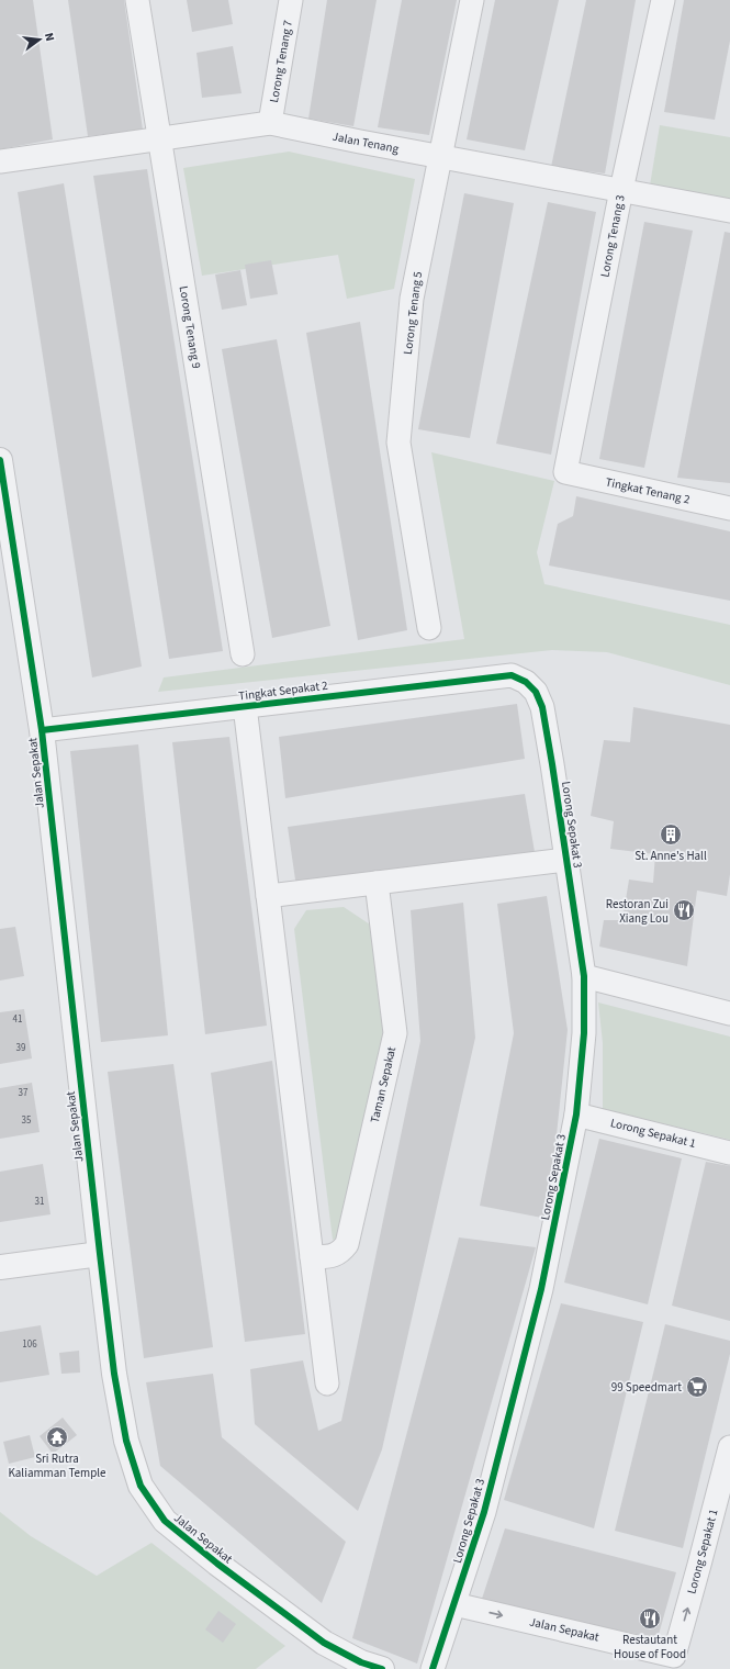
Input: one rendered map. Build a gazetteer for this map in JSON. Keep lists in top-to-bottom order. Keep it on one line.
{"streets":{"street":["Lorong Tenang 7","Jalan Tenang","Lorong Tenang 3","Lorong Tenang 5","Lorong Tenang 9","Tingkat Tenang 2","Tingkat Sepakat 2","Jalan Sepakat","Lorong Sepakat 3","Taman Sepakat","Lorong Sepakat 1"]},"crossings":[["Lorong Tenang 7","Jalan Tenang"],["Jalan Tenang","Lorong Tenang 3"],["Jalan Tenang","Lorong Tenang 5"],["Jalan Tenang","Lorong Tenang 9"],["Lorong Tenang 3","Tingkat Tenang 2"],["Tingkat Sepakat 2","Jalan Sepakat"],["Tingkat Sepakat 2","Lorong Sepakat 3"],["Jalan Sepakat","Lorong Sepakat 3"],["Jalan Sepakat","Lorong Sepakat 1"],["Lorong Sepakat 3","Lorong Sepakat 1"]],"one_way":["Lorong Sepakat 1"],"places":{"building":["St. Anne's Hall"],"restaurant":["Restoran Zui Xiang Lou","Restautant House of Food"],"supermarket":["99 Speedmart"],"temple":["Sri Rutra Kaliamman Temple"]},"house_numbers":["41","39","37","35","31","106"],"north":"right"}
